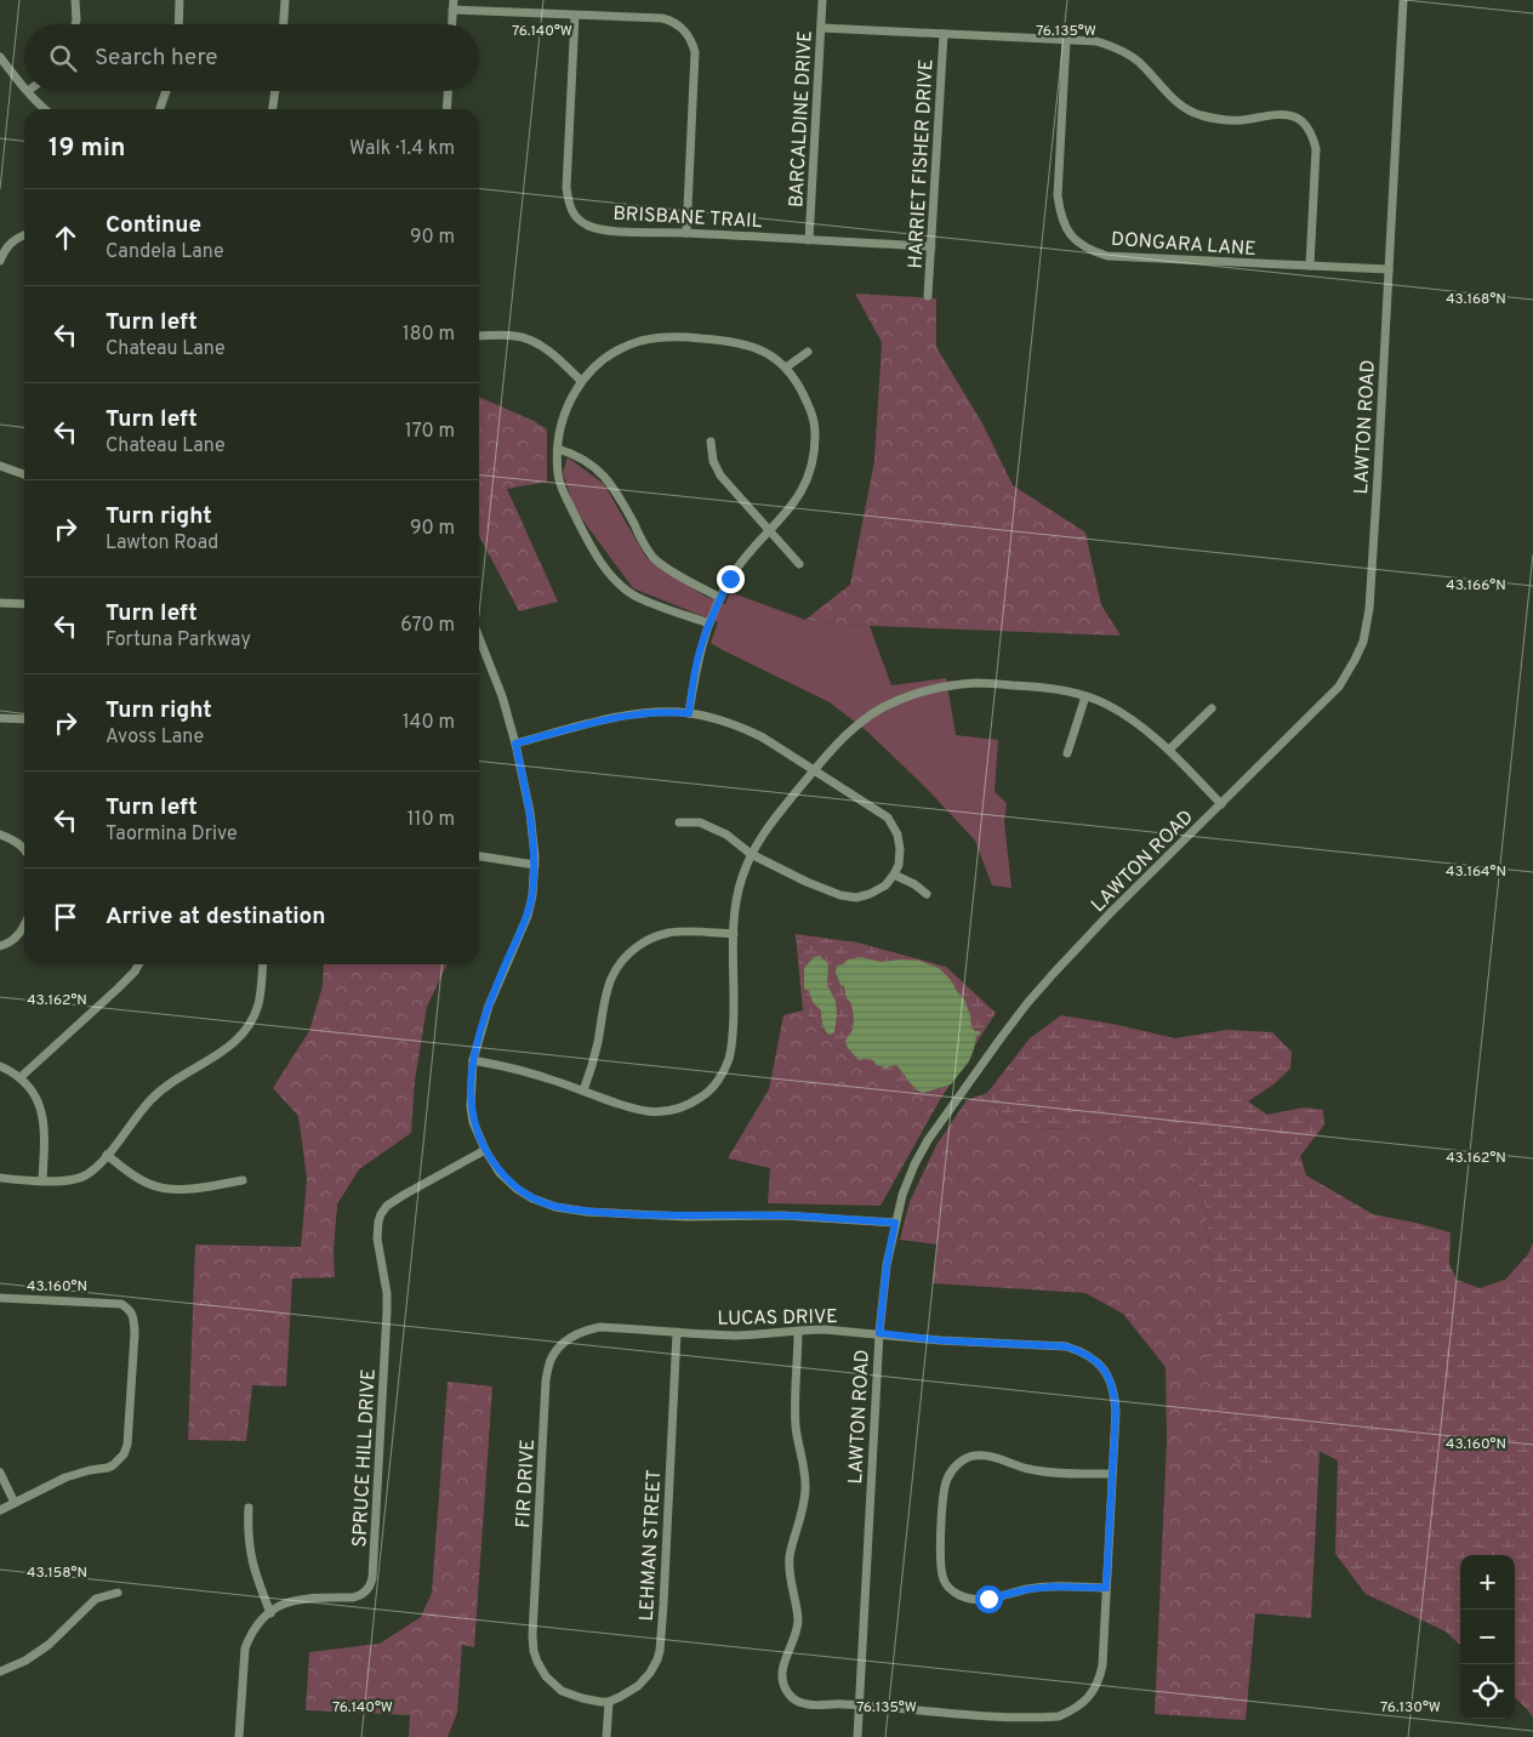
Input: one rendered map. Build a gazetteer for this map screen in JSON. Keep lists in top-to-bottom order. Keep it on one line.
{"streets":{"street":["BARCALDINE DRIVE","HARRIET FISHER DRIVE","BRISBANE TRAIL","DONGARA LANE","LAWTON ROAD","LUCAS DRIVE","SPRUCE HILL DRIVE","FIR DRIVE","LEHMAN STREET"]},"crossings":[["BARCALDINE DRIVE","BRISBANE TRAIL"],["HARRIET FISHER DRIVE","BRISBANE TRAIL"],["DONGARA LANE","LAWTON ROAD"],["LAWTON ROAD","LUCAS DRIVE"],["LUCAS DRIVE","FIR DRIVE"],["LUCAS DRIVE","LEHMAN STREET"],["FIR DRIVE","LEHMAN STREET"]],"page":{"search":"Search here","heading":["19 min","Walk · 1.4 km"],"list":[["Continue","Candela Lane","90 m"],["Turn left","Chateau Lane","180 m"],["Turn left","Chateau Lane","170 m"],["Turn right","Lawton Road","90 m"],["Turn left","Fortuna Parkway","670 m"],["Turn right","Avoss Lane","140 m"],["Turn left","Taormina Drive","110 m"],"Arrive at destination"],"map_buttons":["+","−"]},"coordinates":["76.140°W","76.135°W","43.168°N","43.166°N","43.164°N","43.162°N","43.160°N","43.158°N","76.130°W"]}
